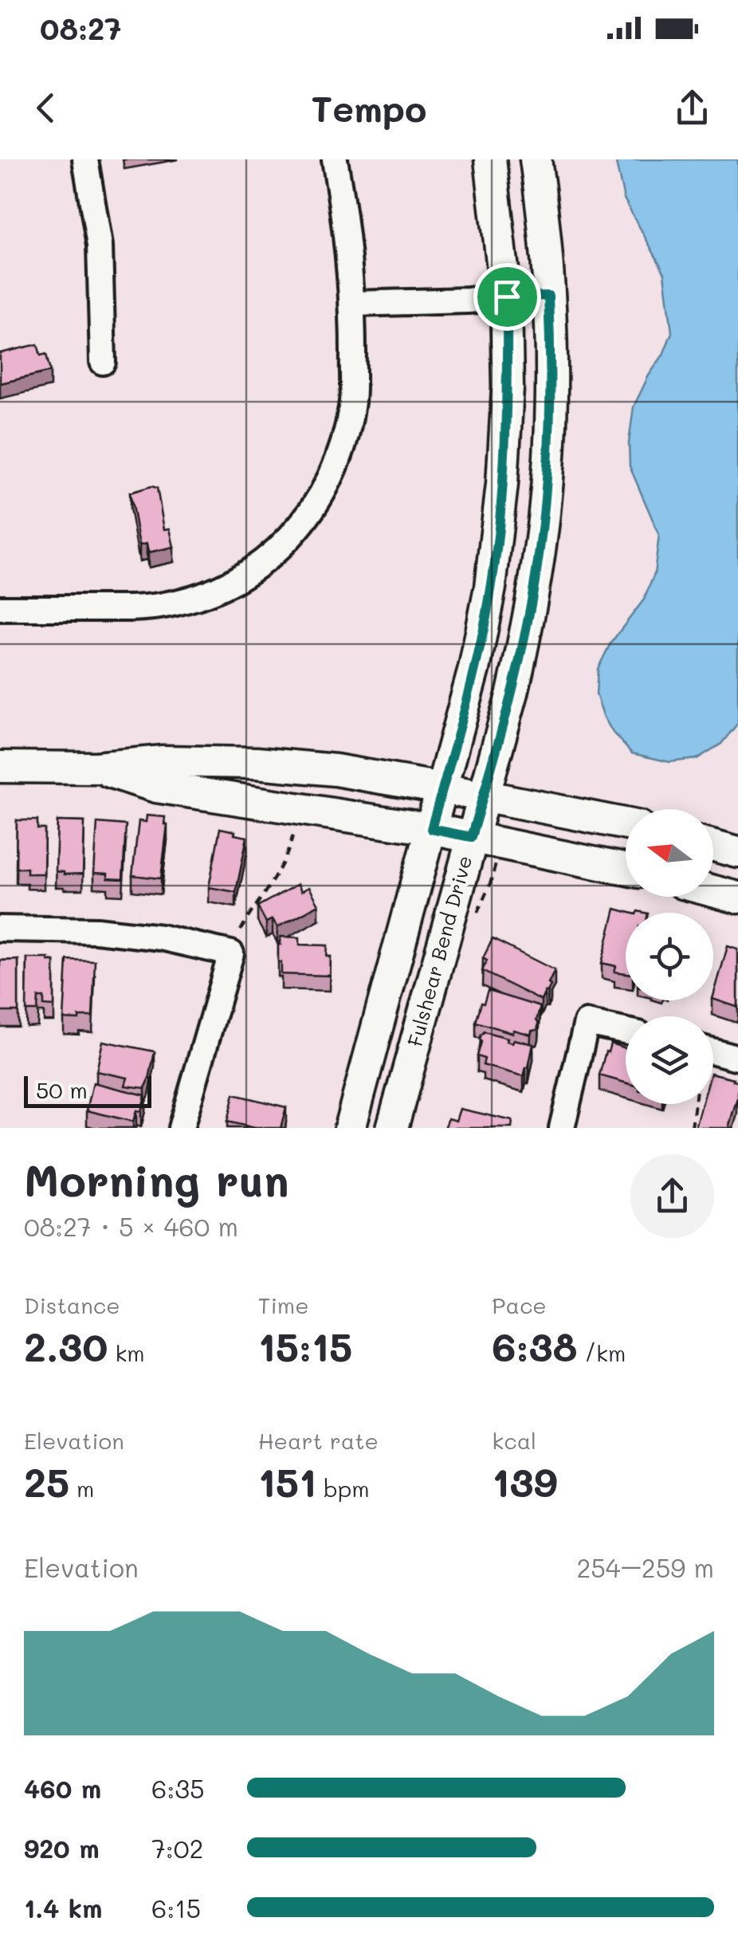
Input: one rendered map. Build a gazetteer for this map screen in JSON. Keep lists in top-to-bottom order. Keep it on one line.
{"streets":{"main road":["Fulshear Bend Drive"]},"scale_bar":"50 m","north":"left","page":{"status":"08:27","header":"Tempo","scale":"50 m","heading":["Morning run","08:27 · 5 × 460 m"],"stats":[["Distance","2.30 km"],["Time","15:15"],["Pace","6:38 /km"],["Elevation","25 m"],["Heart rate","151 bpm"],["kcal","139"]],"chart":["Elevation","254–259 m"],"list":[{"name":"460 m","note":"6:35"},{"name":"920 m","note":"7:02"},{"name":"1.4 km","note":"6:15"}]}}
